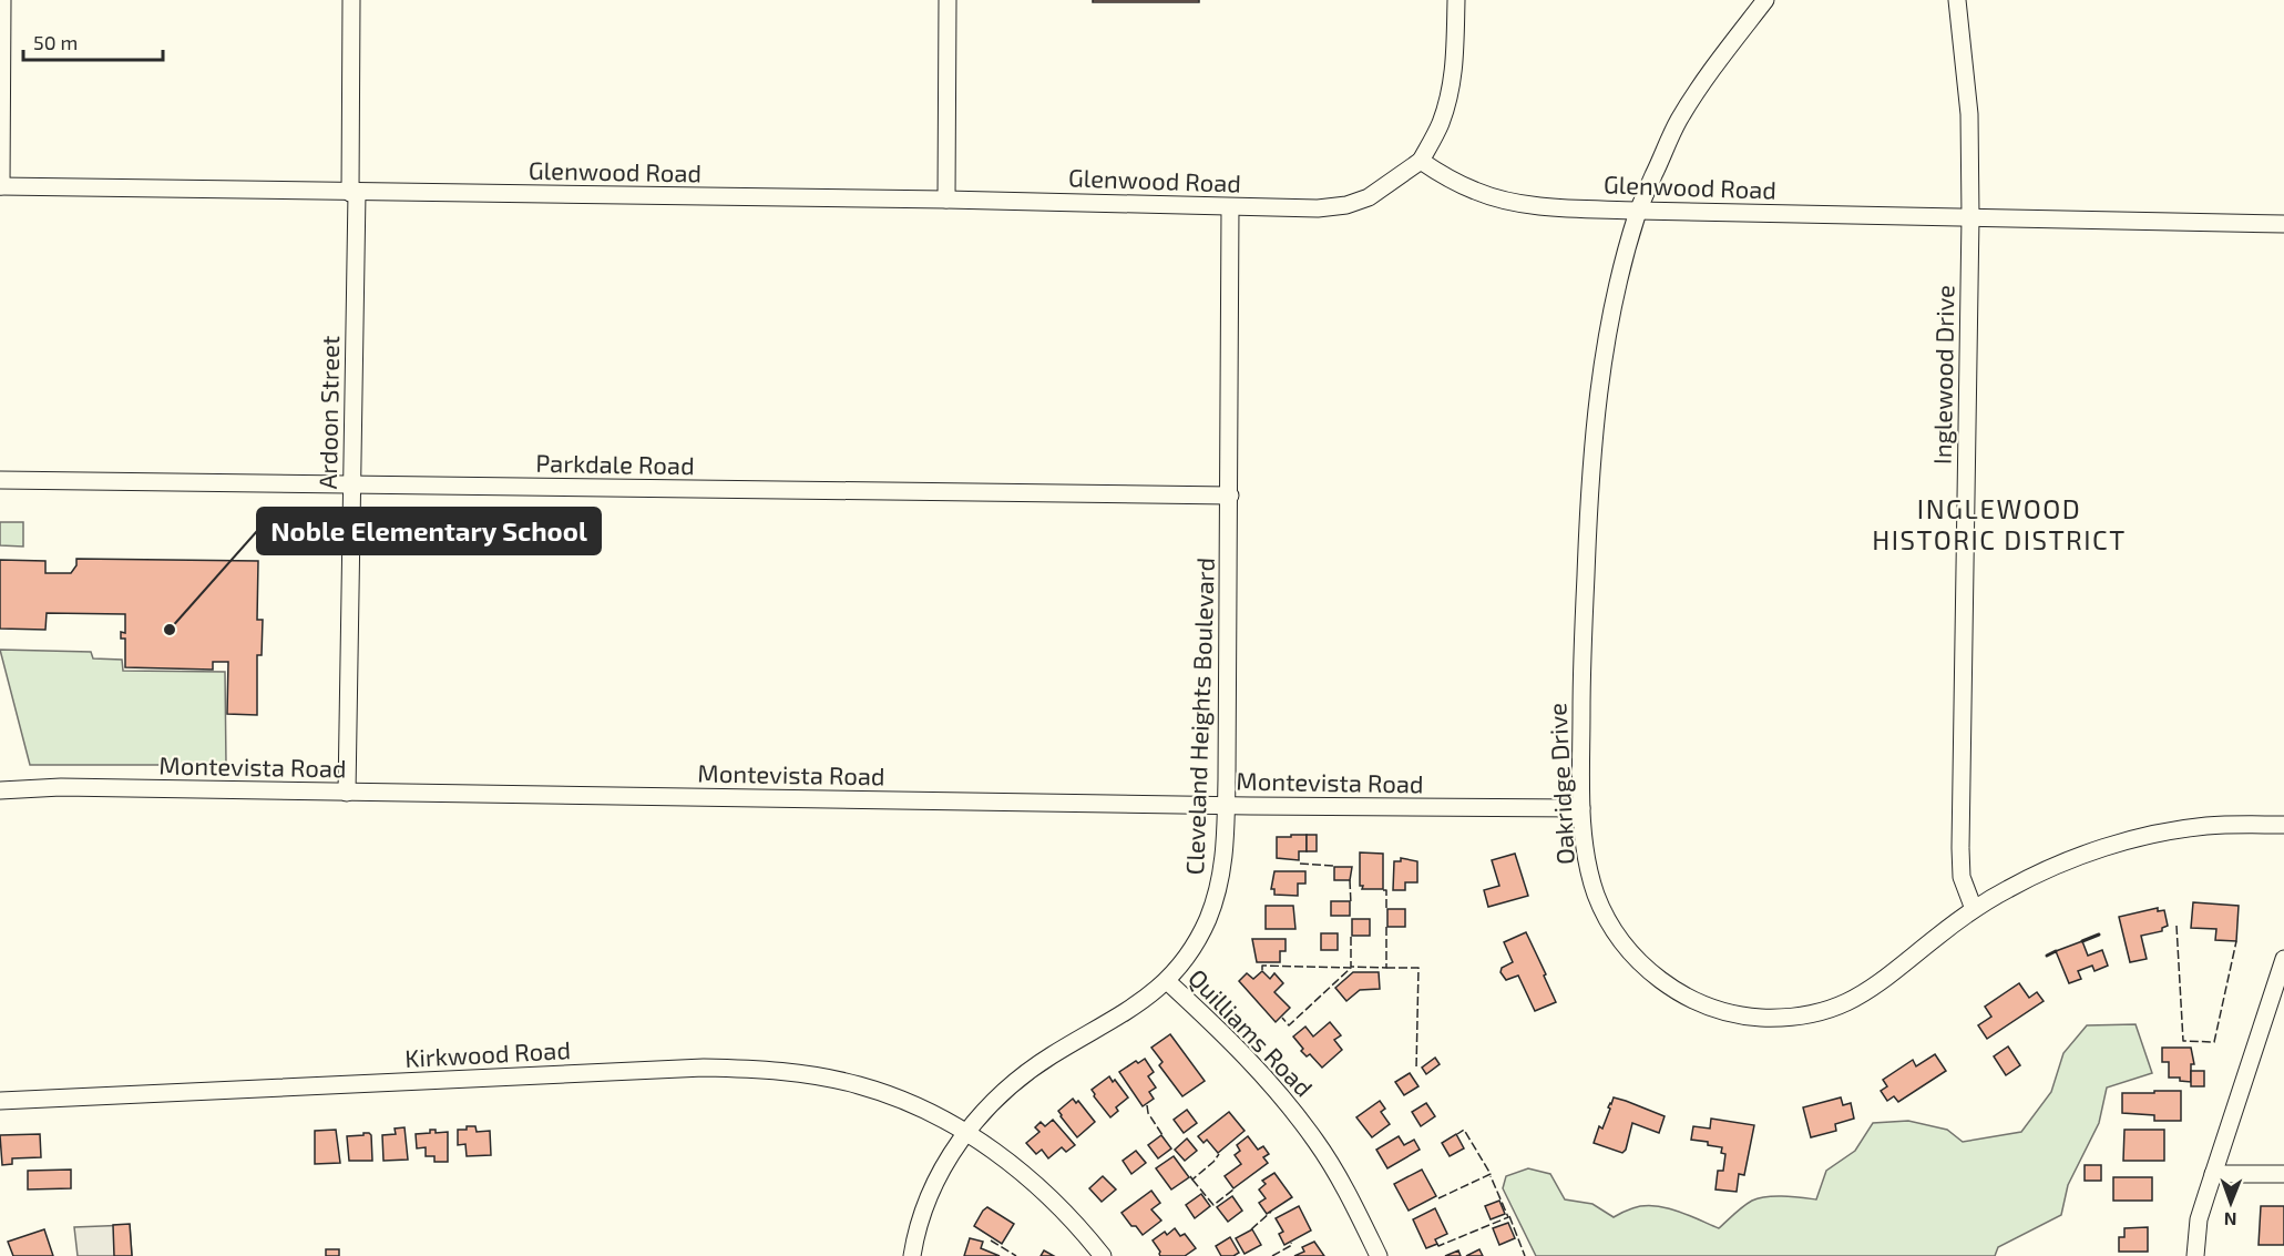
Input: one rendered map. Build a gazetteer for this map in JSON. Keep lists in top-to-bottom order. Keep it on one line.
{"streets":{"street":["Glenwood Road","Inglewood Drive","Ardoon Street","Parkdale Road","Cleveland Heights Boulevard","Montevista Road","Oakridge Drive","Quilliams Road","Kirkwood Road"]},"crossings":[["Glenwood Road","Inglewood Drive"],["Glenwood Road","Ardoon Street"],["Glenwood Road","Cleveland Heights Boulevard"],["Glenwood Road","Oakridge Drive"],["Inglewood Drive","Oakridge Drive"],["Ardoon Street","Parkdale Road"],["Ardoon Street","Montevista Road"],["Parkdale Road","Cleveland Heights Boulevard"],["Cleveland Heights Boulevard","Montevista Road"],["Cleveland Heights Boulevard","Quilliams Road"],["Cleveland Heights Boulevard","Kirkwood Road"],["Montevista Road","Oakridge Drive"]],"districts":["INGLEWOOD HISTORIC DISTRICT"],"places":["Noble Elementary School"],"scale_bar":"50 m","north":"bottom"}
